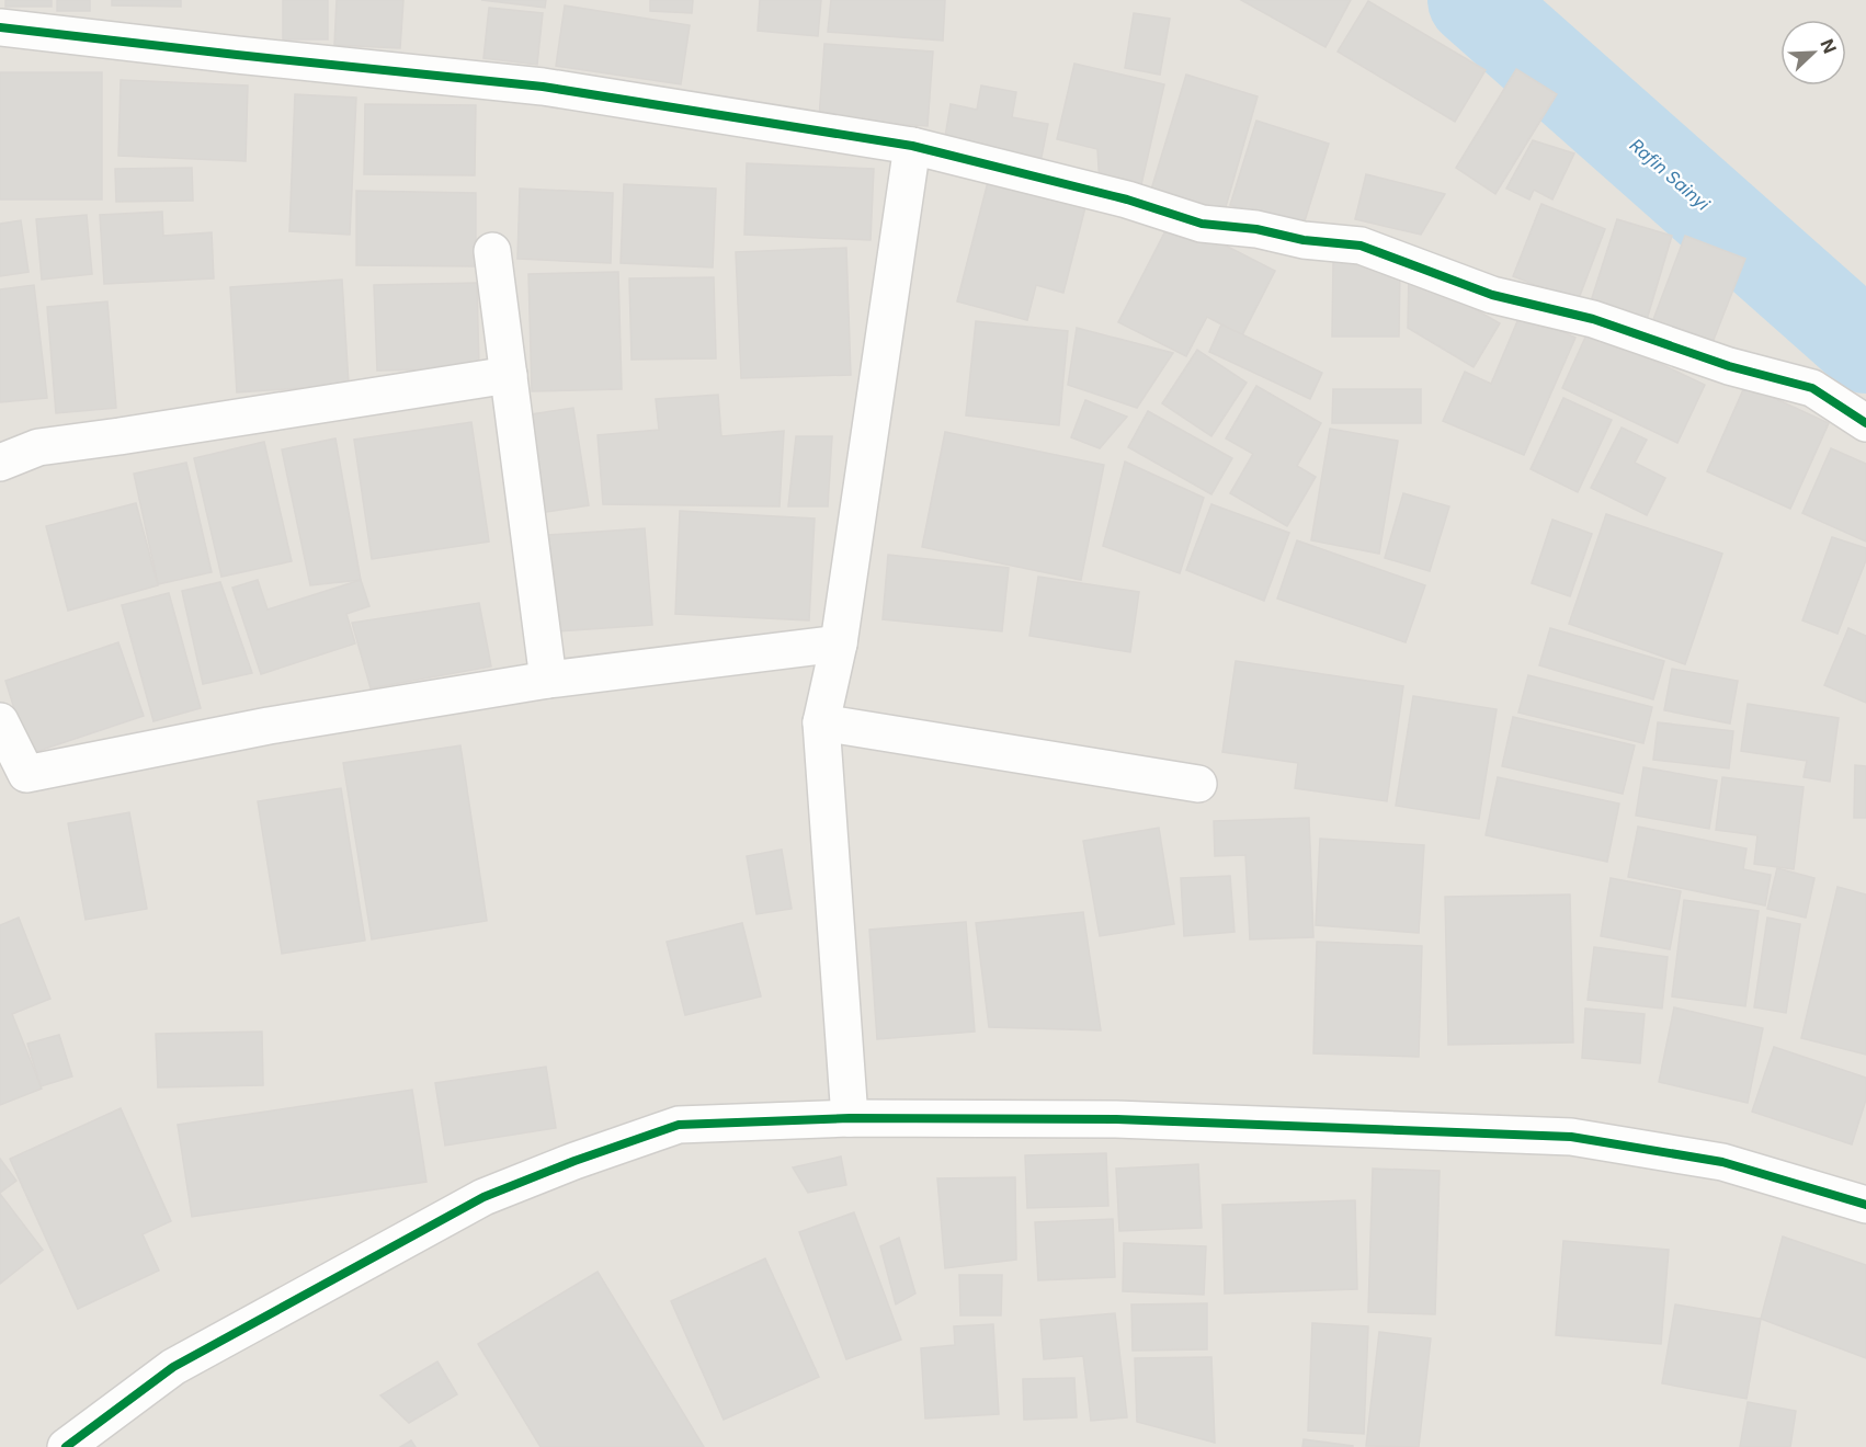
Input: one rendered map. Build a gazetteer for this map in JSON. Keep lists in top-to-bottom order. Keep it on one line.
{"water":["Rafin Sainyi"],"north":"top right"}
